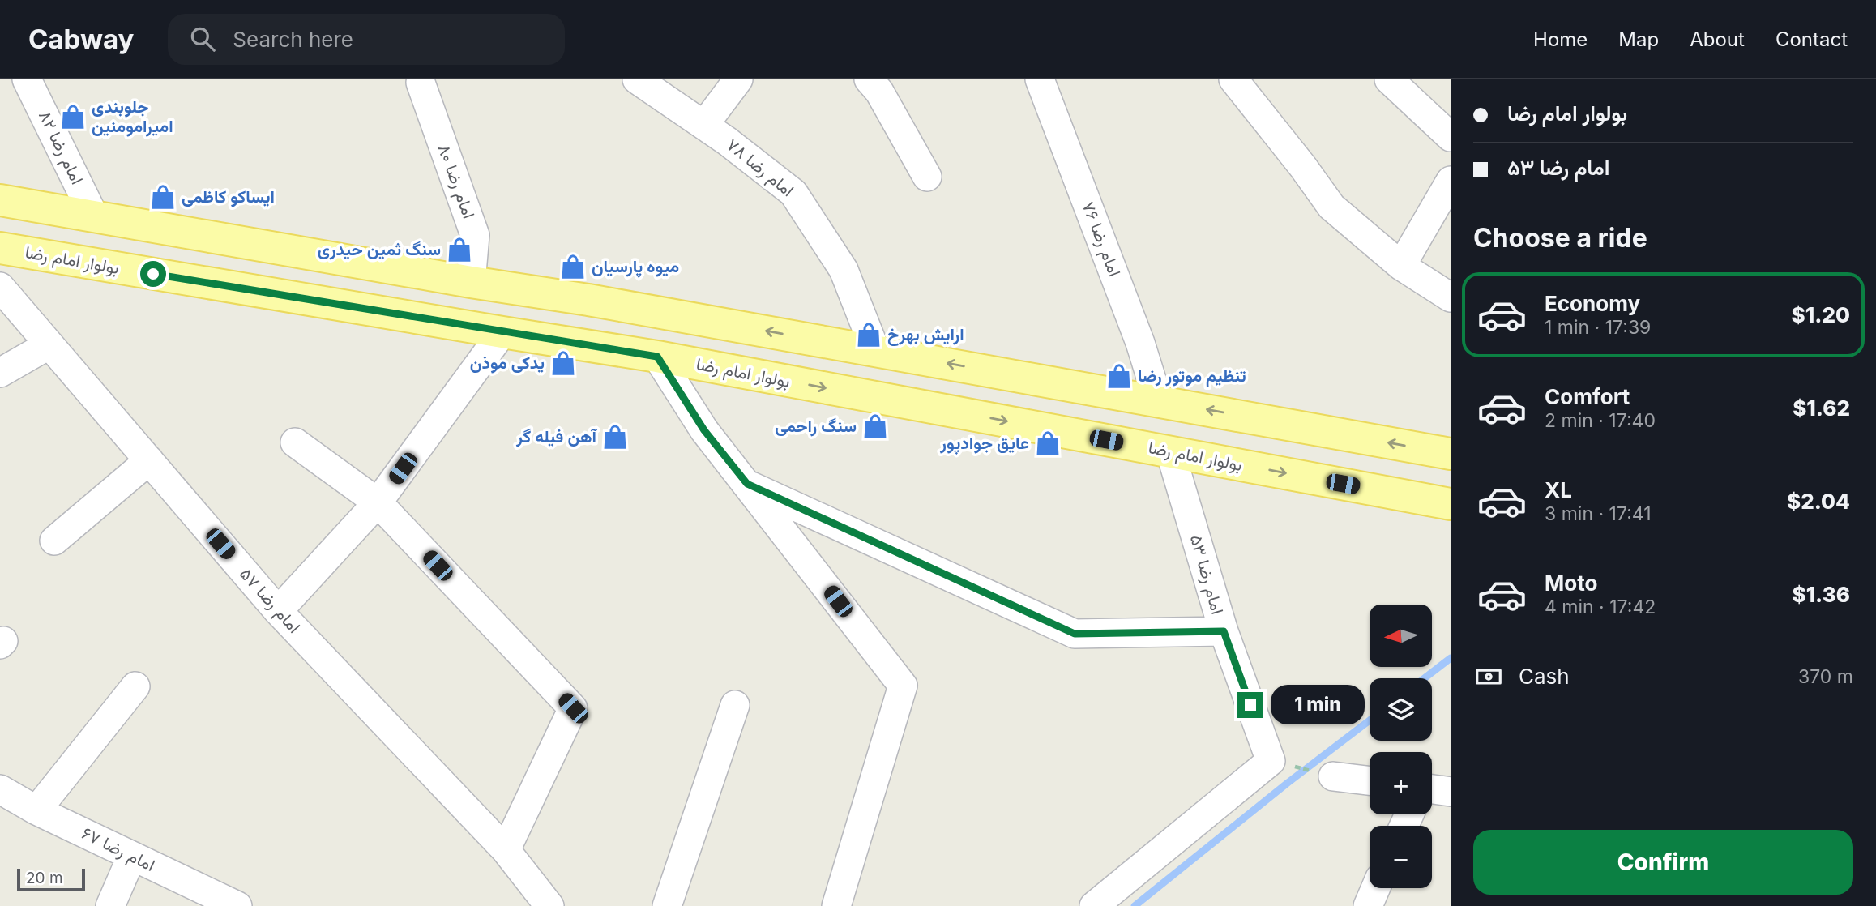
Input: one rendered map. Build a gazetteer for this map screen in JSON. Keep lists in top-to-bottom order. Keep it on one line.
{"streets":{"main road":["بولوار امام رضا"],"street":["امام رضا ۸۲","امام رضا ۷۸","امام رضا ۸۰","امام رضا ۷۶","امام رضا ۵۳","امام رضا ۵۷","امام رضا ۶۷"]},"crossings":[["بولوار امام رضا","امام رضا ۵۳"]],"places":{"shop":["جلوبندی امیرامومنین","ایساکو کاظمی","سنگ ثمین حیدری","میوه پارسیان","ارایش بهرخ","یدکی موذن","تنظیم موتور رضا","سنگ راحمی","آهن فیله گر","عایق جوادپور"]},"scale_bar":"20 m","north":"left","page":{"header":"Cabway","search":"Search here","nav":["Home","Map","About","Contact"],"banner":["بولوار امام رضا","امام رضا ۵۳"],"heading":"Choose a ride","list":[{"name":"Economy","note":"1 min · 17:39","value":"$1.20"},{"name":"Comfort","note":"2 min · 17:40","value":"$1.62"},{"name":"XL","note":"3 min · 17:41","value":"$2.04"},{"name":"Moto","note":"4 min · 17:42","value":"$1.36"}],"map_buttons":["+","−"],"pay":["Cash","370 m"],"bubble":"1 min","buttons":"Confirm","scale":"20 m"}}
